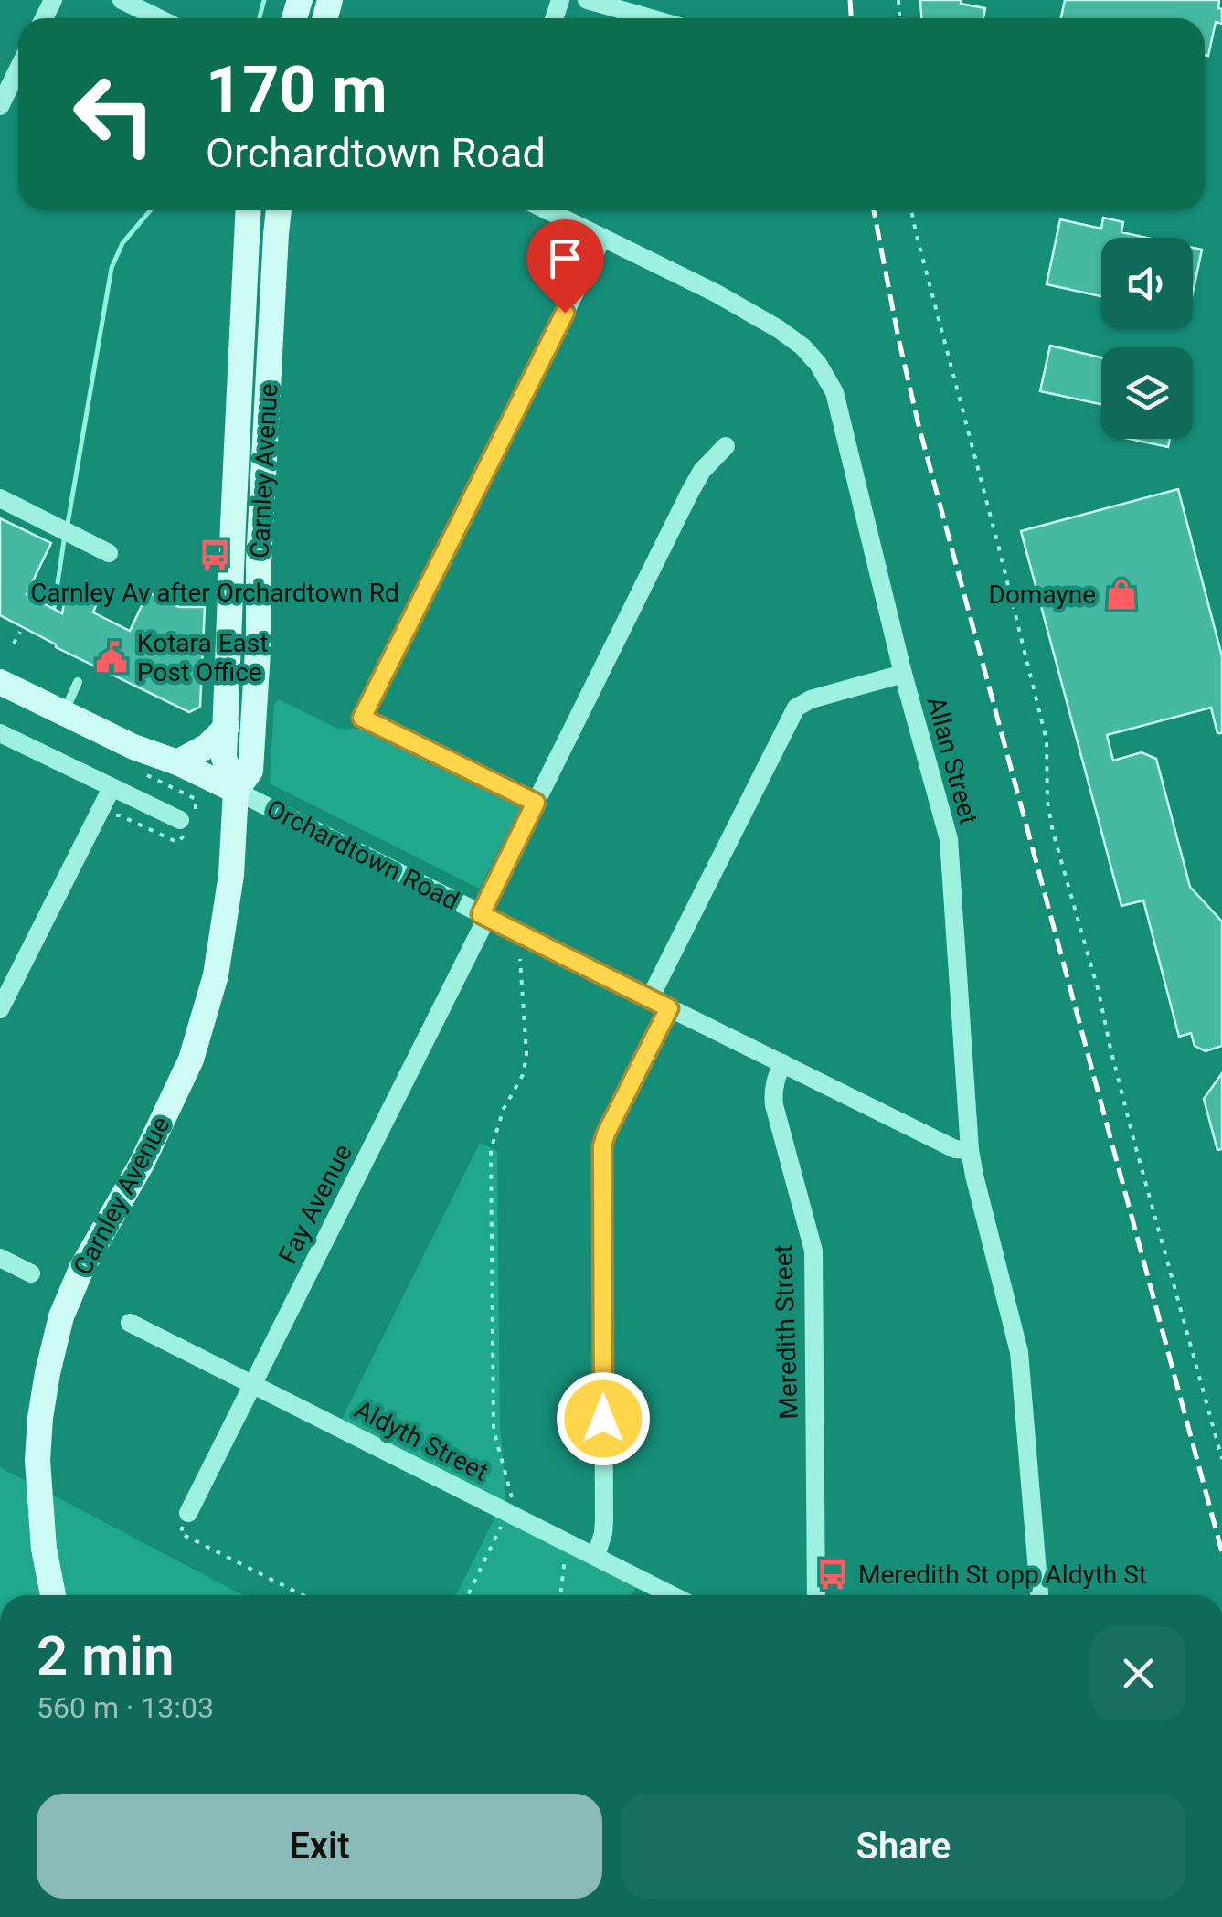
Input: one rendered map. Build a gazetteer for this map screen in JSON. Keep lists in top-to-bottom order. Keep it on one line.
{"streets":{"main road":["Carnley Avenue","Orchardtown Road"],"street":["Allan Street","Fay Avenue","Meredith Street","Aldyth Street"]},"crossings":[["Carnley Avenue","Orchardtown Road"],["Allan Street","Orchardtown Road"],["Orchardtown Road","Fay Avenue"],["Orchardtown Road","Meredith Street"],["Fay Avenue","Aldyth Street"]],"places":{"bus stop":["Carnley Av after Orchardtown Rd","Meredith St opp Aldyth St"],"shop":["Domayne"],"public building":["Kotara East Post Office"]},"page":{"turn":["170 m","Orchardtown Road"],"heading":["2 min","560 m · 13:03"],"buttons":["Exit","Share"]}}
